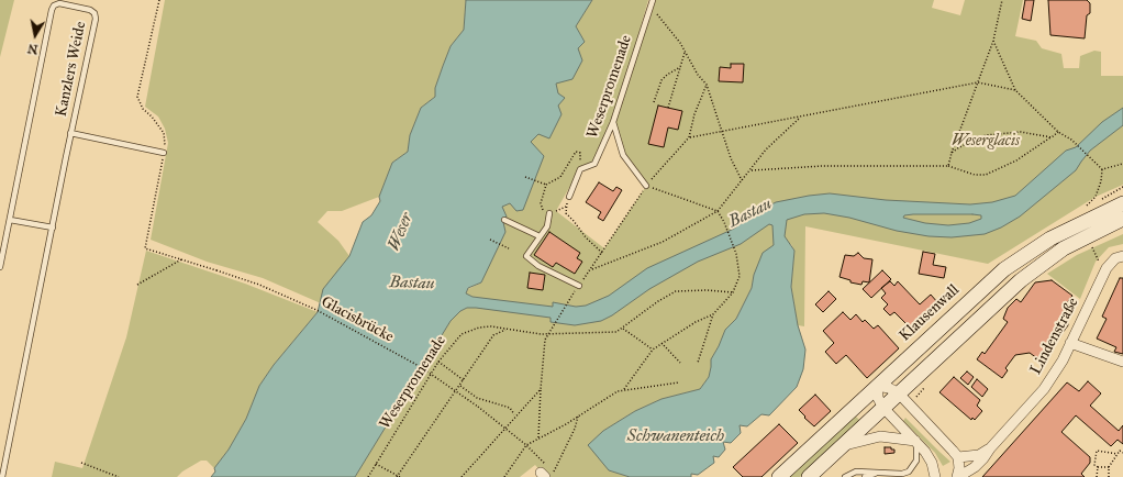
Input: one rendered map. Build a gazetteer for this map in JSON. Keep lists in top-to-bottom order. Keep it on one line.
{"streets":{"main road":["Klausenwall"],"street":["Lindenstraße"],"lane":["Kanzlers Weide","Weserpromenade"],"path":["Glacisbrücke"]},"water":["Bastau","Weser","Schwanenteich"],"parks":["Weserglacis"],"north":"bottom"}
